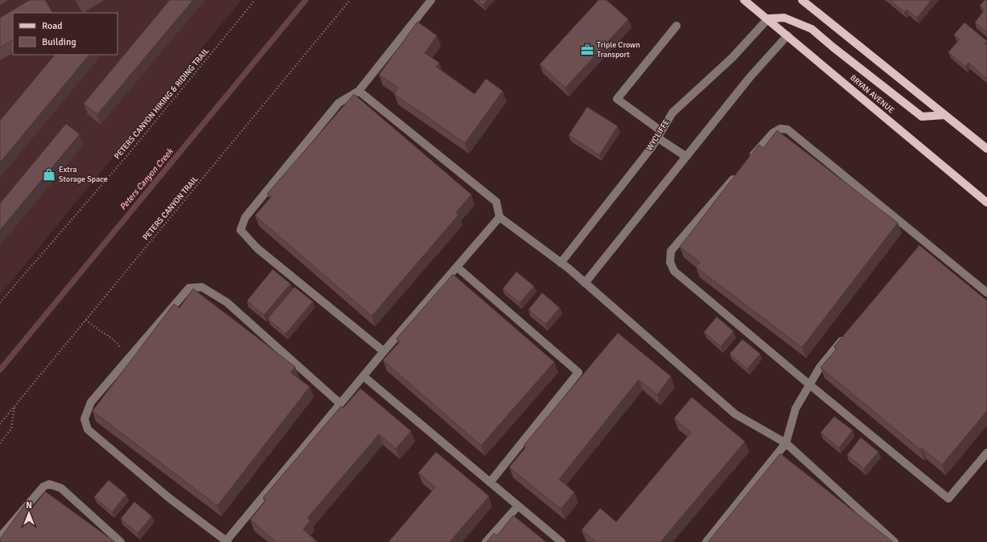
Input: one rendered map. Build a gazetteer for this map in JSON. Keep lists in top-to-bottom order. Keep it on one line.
{"streets":{"main road":["BRYAN AVENUE"],"lane":["WYCLIFFE"],"path":["PETERS CANYON HIKING & RIDING TRAIL","PETERS CANYON TRAIL"]},"crossings":[["BRYAN AVENUE","WYCLIFFE"]],"water":["Peters Canyon Creek"],"places":{"office":["Triple Crown Transport"],"shop":["Extra Storage Space"]},"legend":["Road","Building"],"north":"top"}
